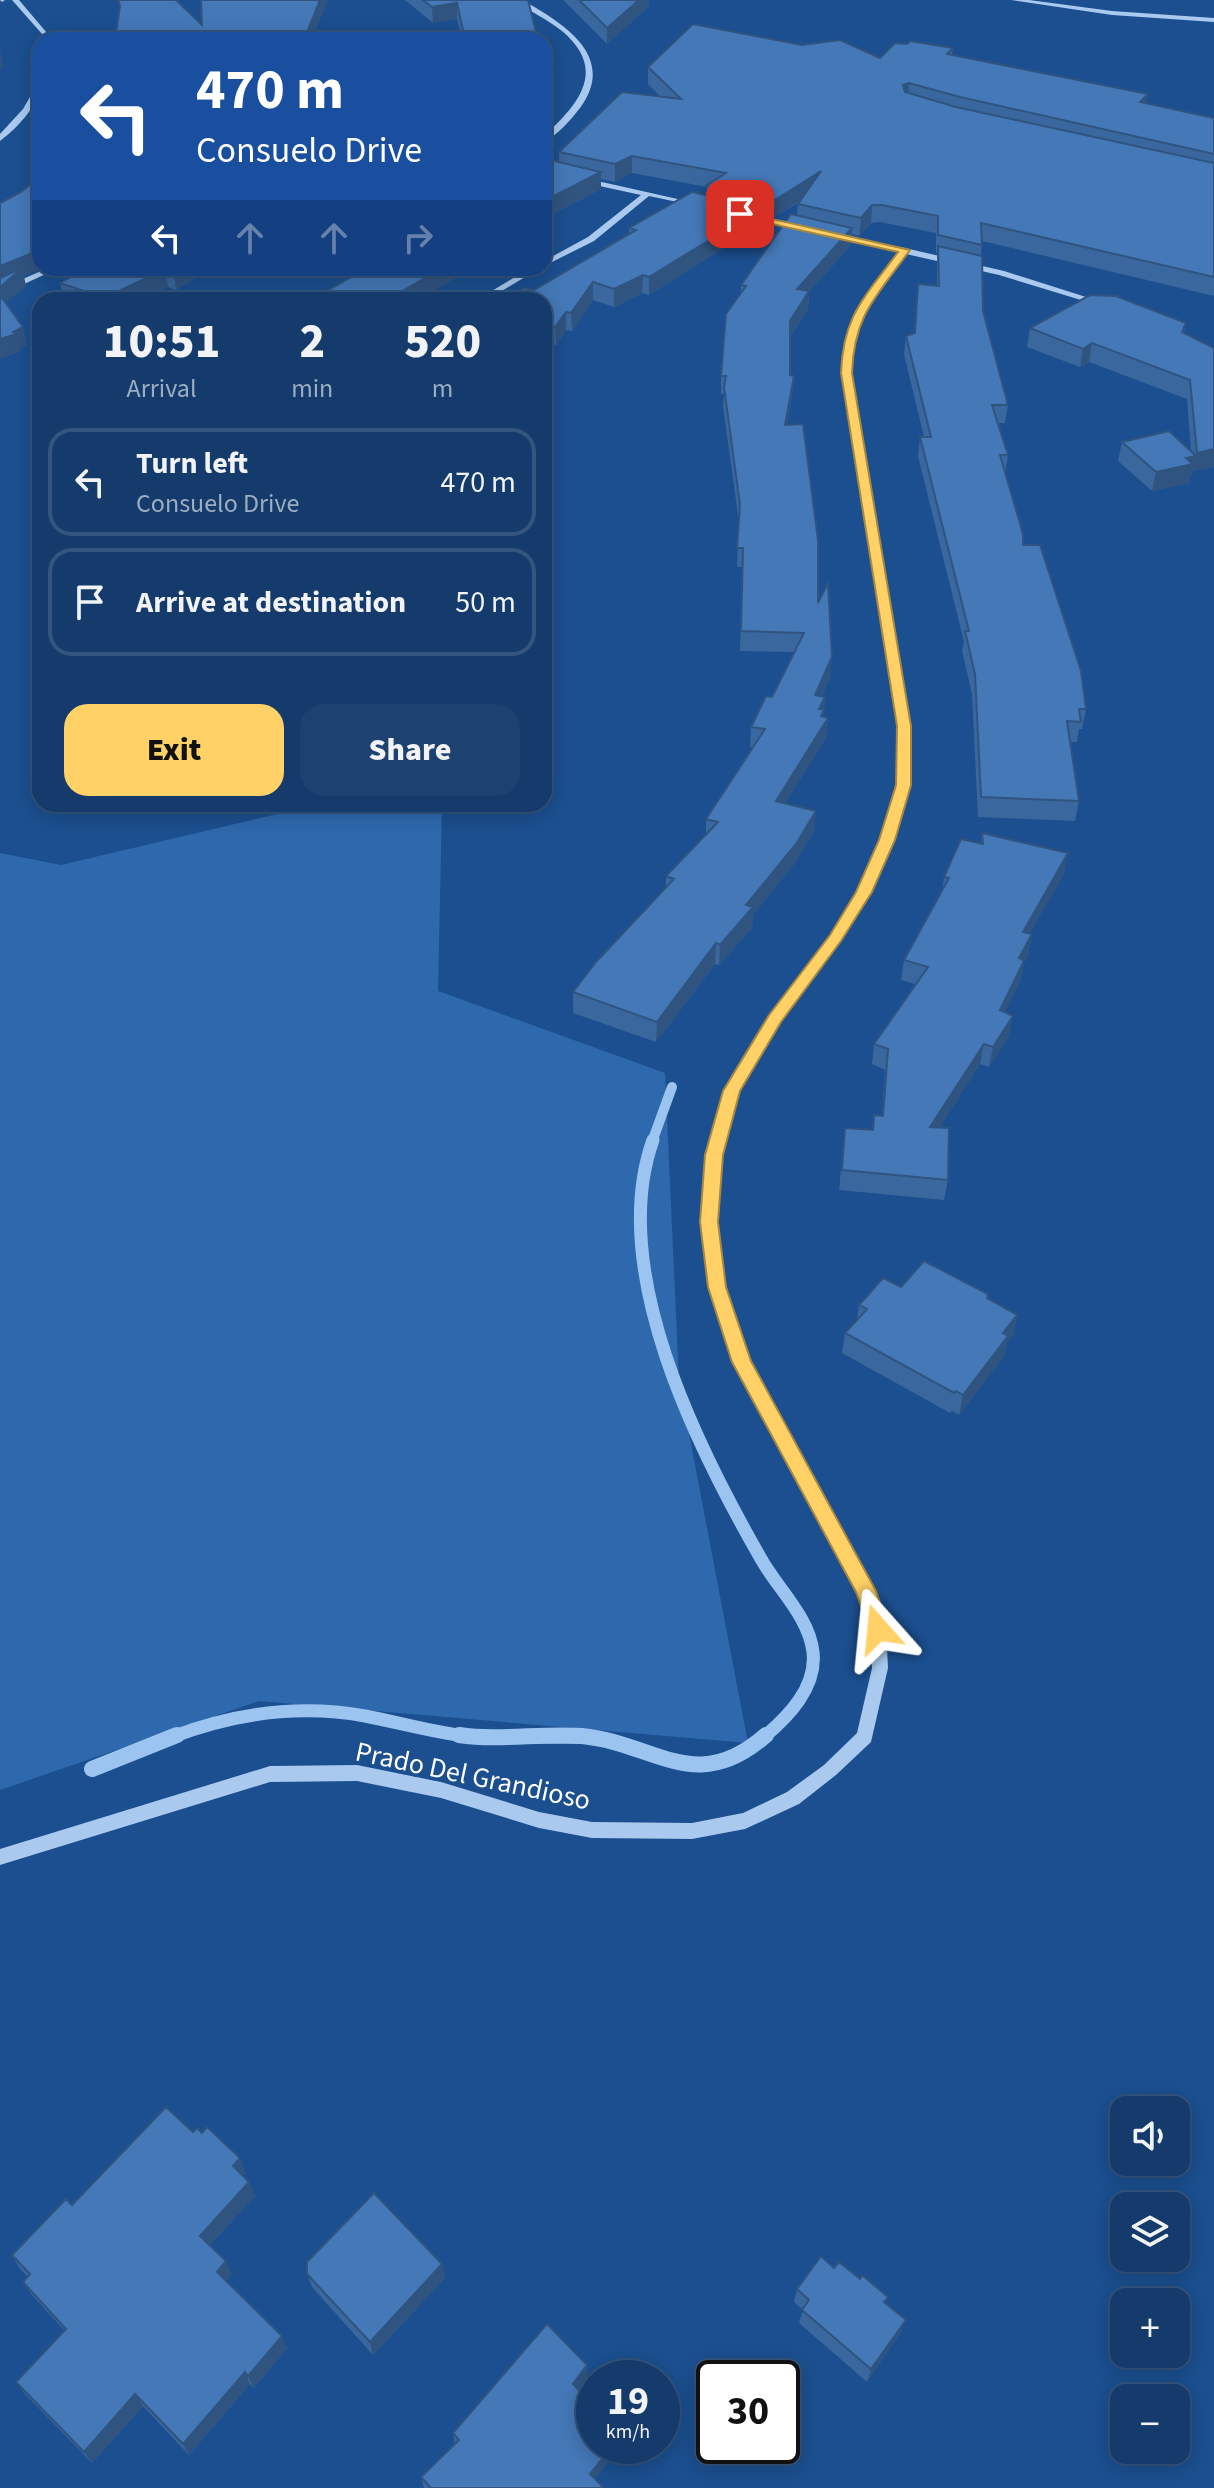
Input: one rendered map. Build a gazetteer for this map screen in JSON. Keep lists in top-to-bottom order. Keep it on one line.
{"streets":{"street":["Prado Del Grandioso"]},"page":{"turn":["470 m","Consuelo Drive"],"eta":["10:51","Arrival","2","min","520","m"],"list":[{"name":"Turn left","note":"Consuelo Drive","value":"470 m"},{"name":"Arrive at destination","value":"50 m"}],"buttons":["Exit","Share"],"map_buttons":["+","−"],"speed":"19 km/h","limit":"30"}}
